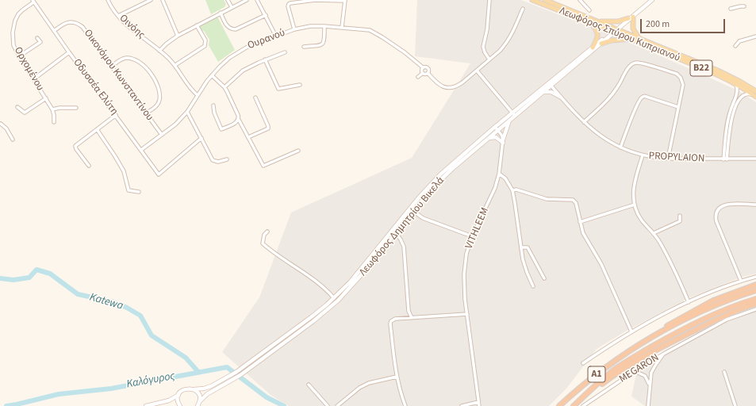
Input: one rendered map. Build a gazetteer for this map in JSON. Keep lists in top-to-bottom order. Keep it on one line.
{"streets":{"highway":["A1"],"main road":["Λεωφόρος Σπύρου Κυπριανού","B22","Λεωφόρος Δημητρίου Βικελά"],"street":["Οινόης","Ουρανού","Ορχομένου","Οικονόμου Κωνσταντίνου","Οδυσσέα Ελύτη","PROPYLAION","VITHLEEM","MEGARON"]},"crossings":[["Οινόης","Ουρανού"],["Λεωφόρος Σπύρου Κυπριανού","Λεωφόρος Δημητρίου Βικελά"],["Ουρανού","Οικονόμου Κωνσταντίνου"],["Ουρανού","Οδυσσέα Ελύτη"],["Ορχομένου","Οδυσσέα Ελύτη"],["Οικονόμου Κωνσταντίνου","Οδυσσέα Ελύτη"],["PROPYLAION","Λεωφόρος Δημητρίου Βικελά"]],"water":["Katewa","Καλόγυρος"],"scale_bar":"200 m"}
